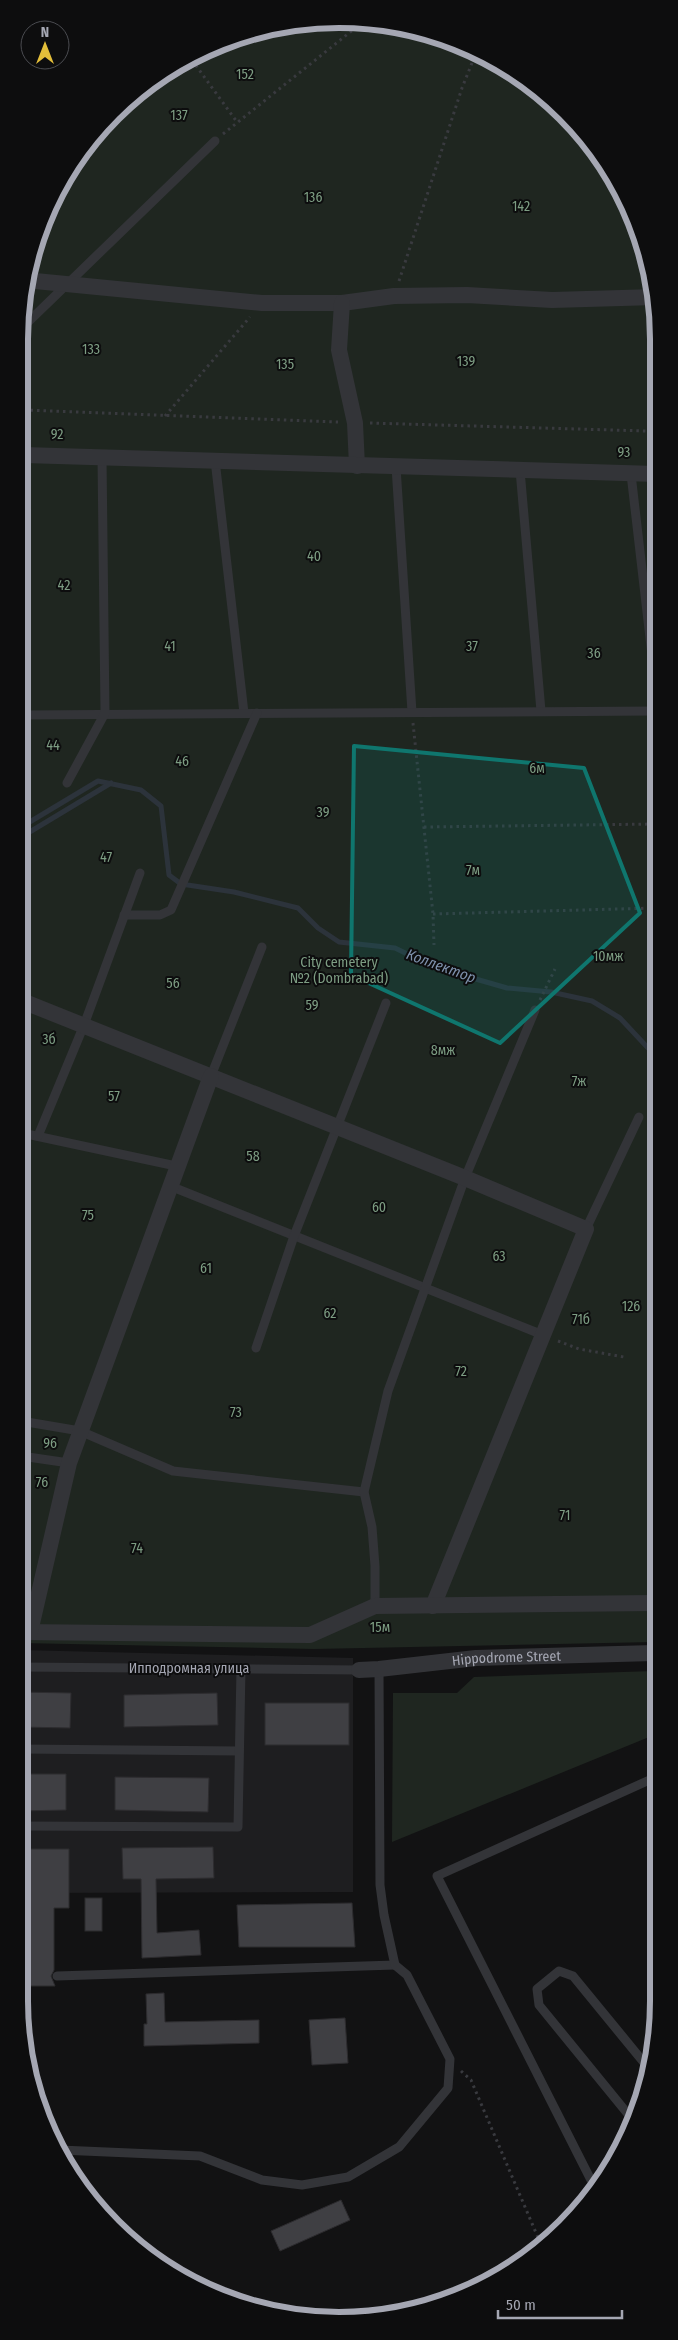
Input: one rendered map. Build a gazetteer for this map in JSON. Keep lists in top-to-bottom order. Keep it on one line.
{"streets":{"street":["Hippodrome Street"],"lane":["Ипподромная улица"]},"crossings":[["Hippodrome Street","Ипподромная улица"]],"water":["Коллектор"],"parks":["152","137","136","142","133","139","135","92","93","40","42","41","37","36","44","46","6м","39","47","7м","10мж","City cemetery №2 (Dombrabad)","56","59","3б","8мж","7ж","57","58","60","75","63","61","126","62","71б","72","73","96","76","71","74","15м"],"scale_bar":"50 m","north":"top"}
